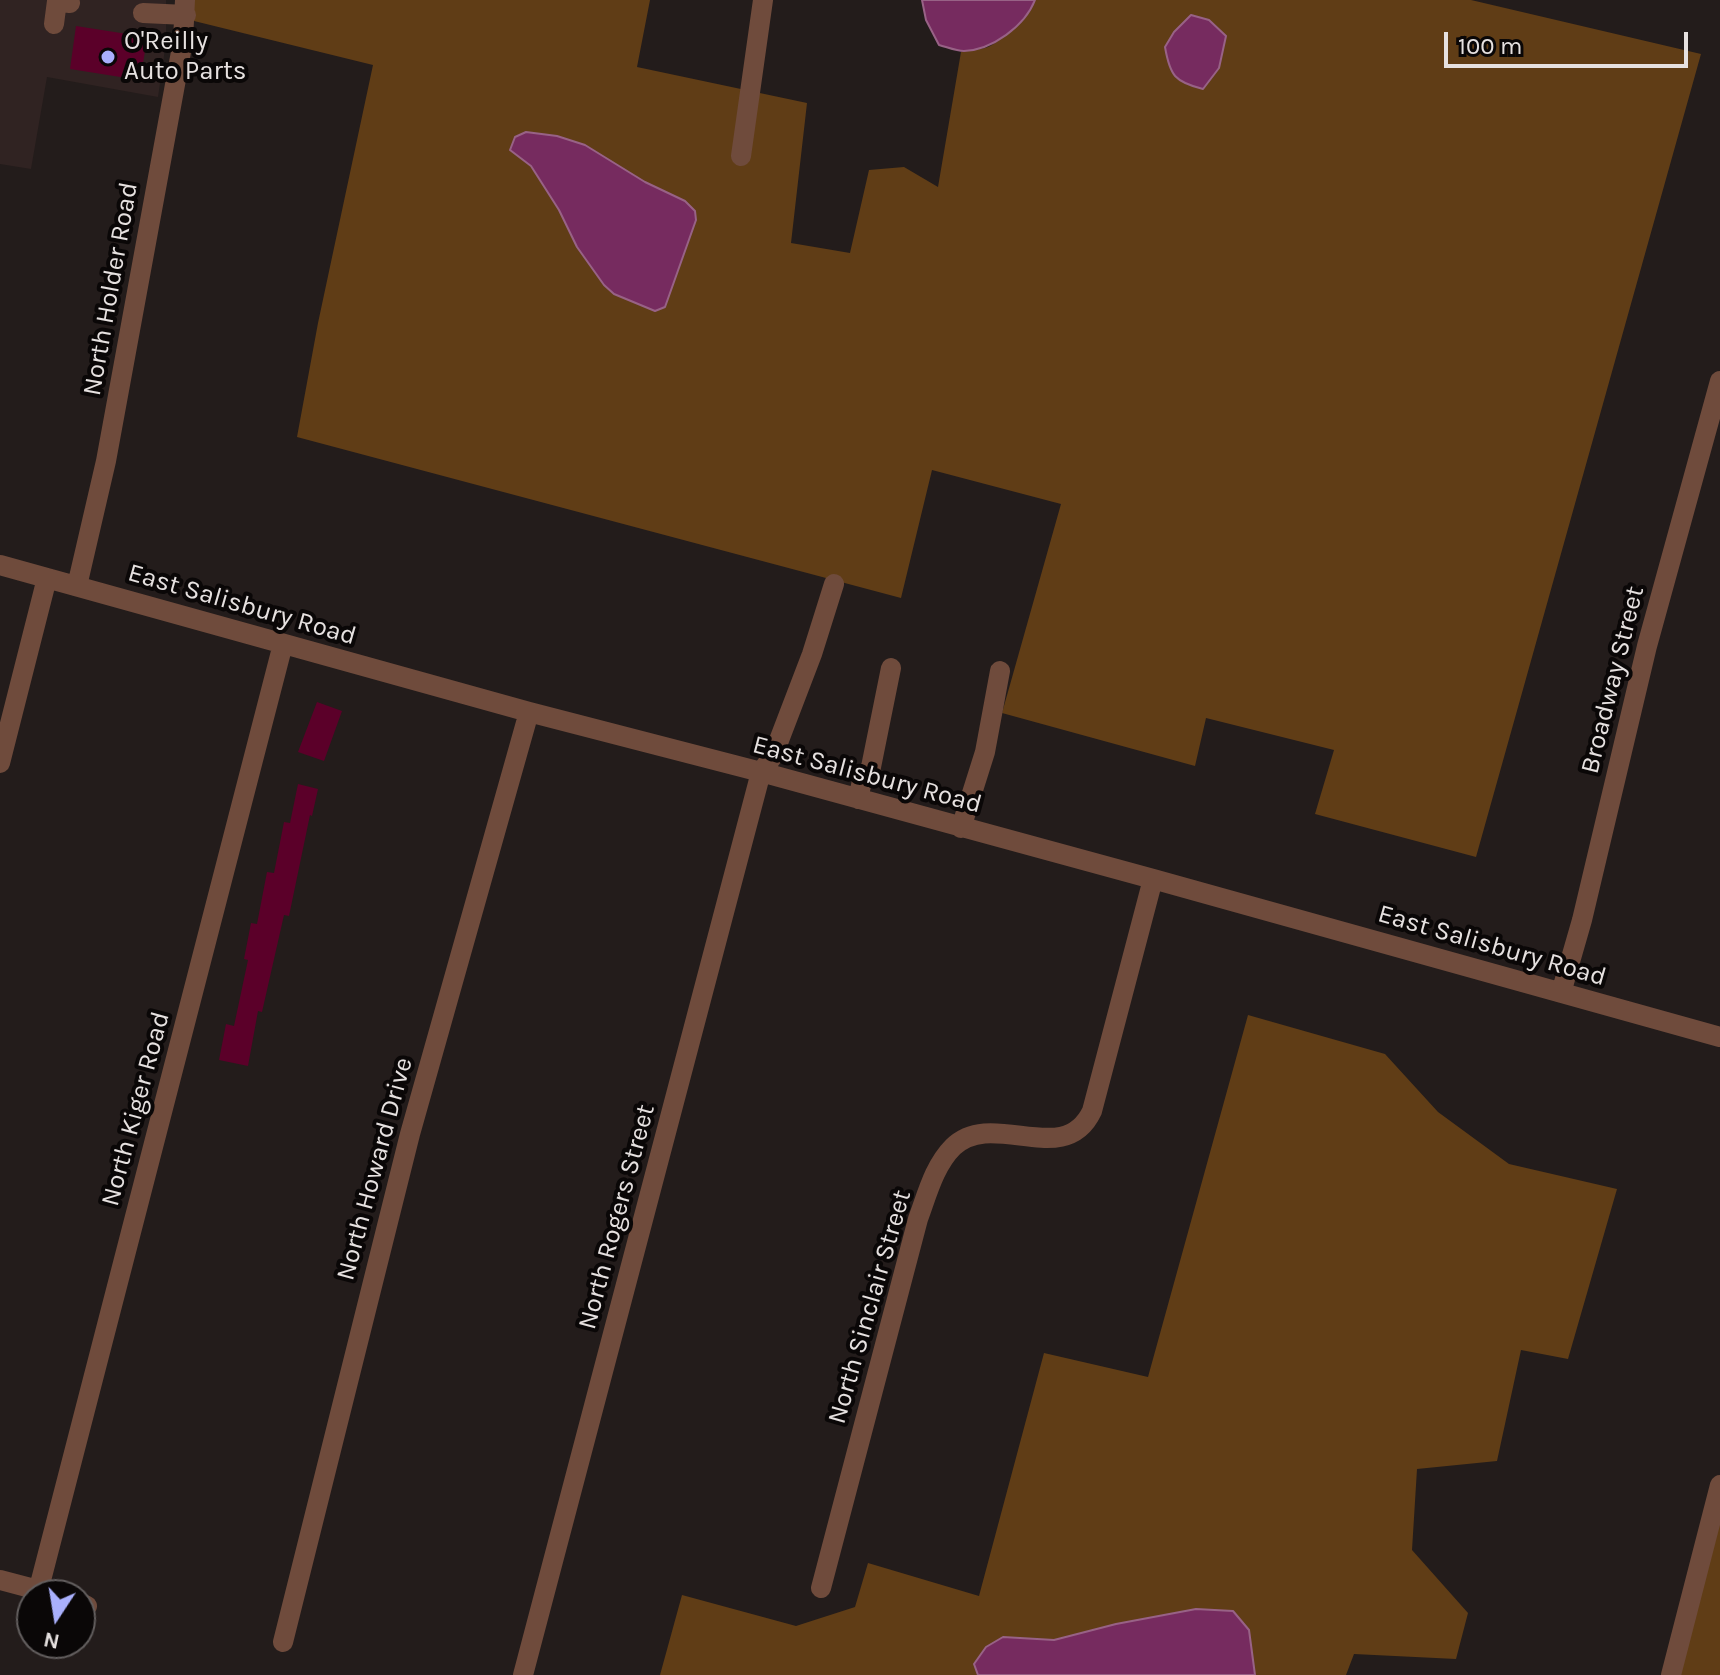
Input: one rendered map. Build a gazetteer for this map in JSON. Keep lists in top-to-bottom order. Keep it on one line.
{"streets":{"street":["North Holder Road","East Salisbury Road","Broadway Street","North Kiger Road","North Howard Drive","North Rogers Street","North Sinclair Street"]},"crossings":[["North Holder Road","East Salisbury Road"],["East Salisbury Road","Broadway Street"],["East Salisbury Road","North Kiger Road"],["East Salisbury Road","North Howard Drive"],["East Salisbury Road","North Rogers Street"],["East Salisbury Road","North Sinclair Street"]],"places":["O'Reilly Auto Parts"],"scale_bar":"100 m","north":"bottom"}
